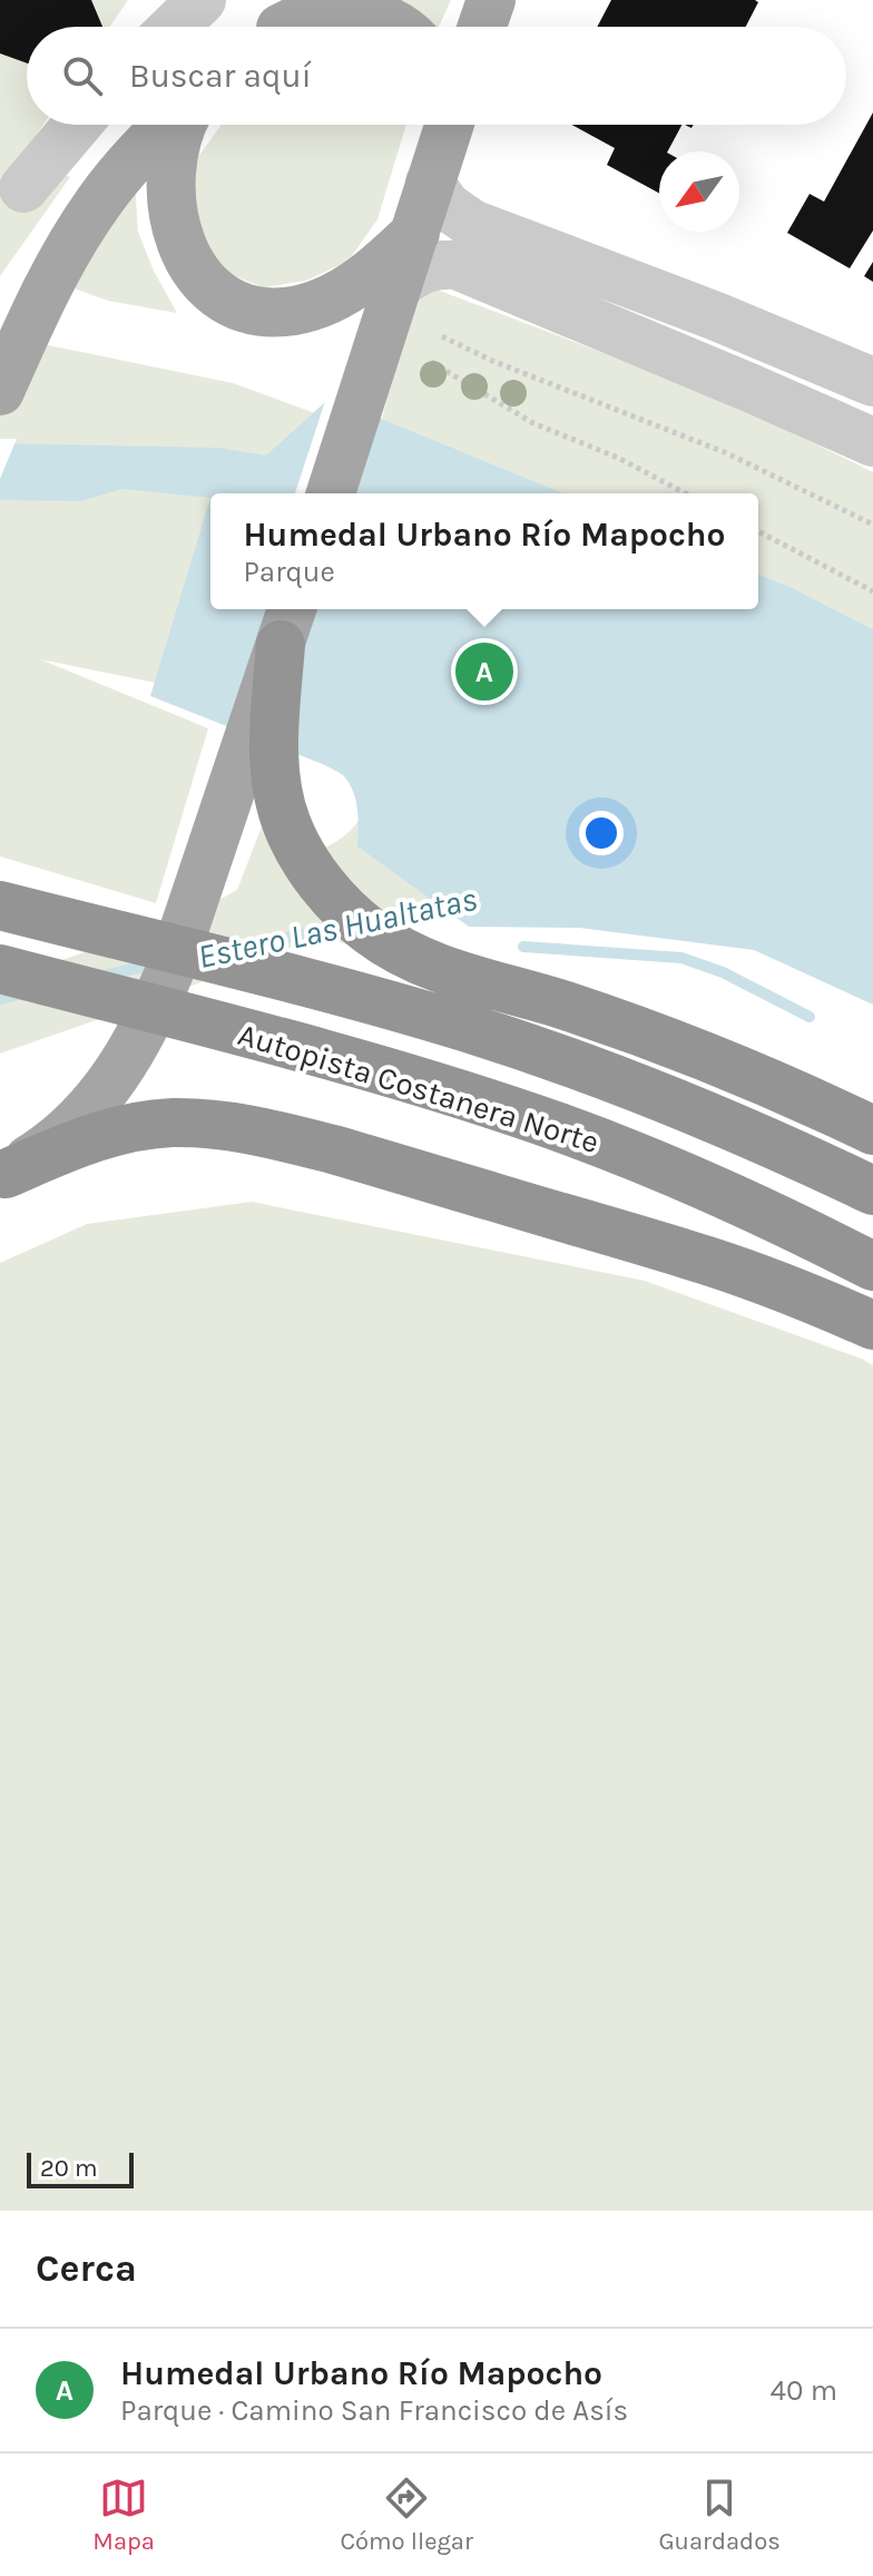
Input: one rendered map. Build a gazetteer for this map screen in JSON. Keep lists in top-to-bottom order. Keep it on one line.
{"streets":{"highway":["Autopista Costanera Norte"]},"water":["Estero Las Hualtatas"],"scale_bar":"20 m","north":"bottom left","page":{"search":"Buscar aquí","popup":["Humedal Urbano Río Mapocho","Parque"],"pins":"A","scale":"20 m","heading":"Cerca","list":[{"mark":"A","name":"Humedal Urbano Río Mapocho","note":"Parque · Camino San Francisco de Asís","value":"40 m"}],"nav":["Mapa","Cómo llegar","Guardados"]}}
